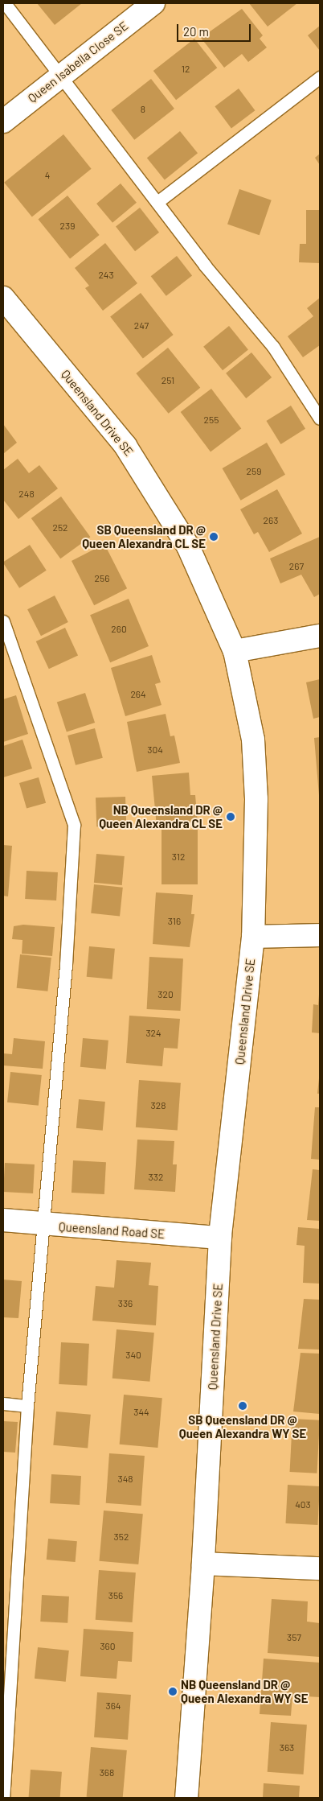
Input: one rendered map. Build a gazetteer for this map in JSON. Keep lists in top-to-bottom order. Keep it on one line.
{"streets":{"street":["Queen Isabella Close SE","Queensland Drive SE","Queensland Road SE"]},"crossings":[["Queensland Drive SE","Queensland Road SE"]],"places":["SB Queensland DR @ Queen Alexandra CL SE","NB Queensland DR @ Queen Alexandra CL SE","SB Queensland DR @ Queen Alexandra WY SE","NB Queensland DR @ Queen Alexandra WY SE"],"house_numbers":["12","8","4","239","243","247","251","255","259","248","263","252","267","256","260","264","304","312","316","320","324","328","332","336","340","344","348","403","352","356","357","360","364","363","368"],"scale_bar":"20 m"}
